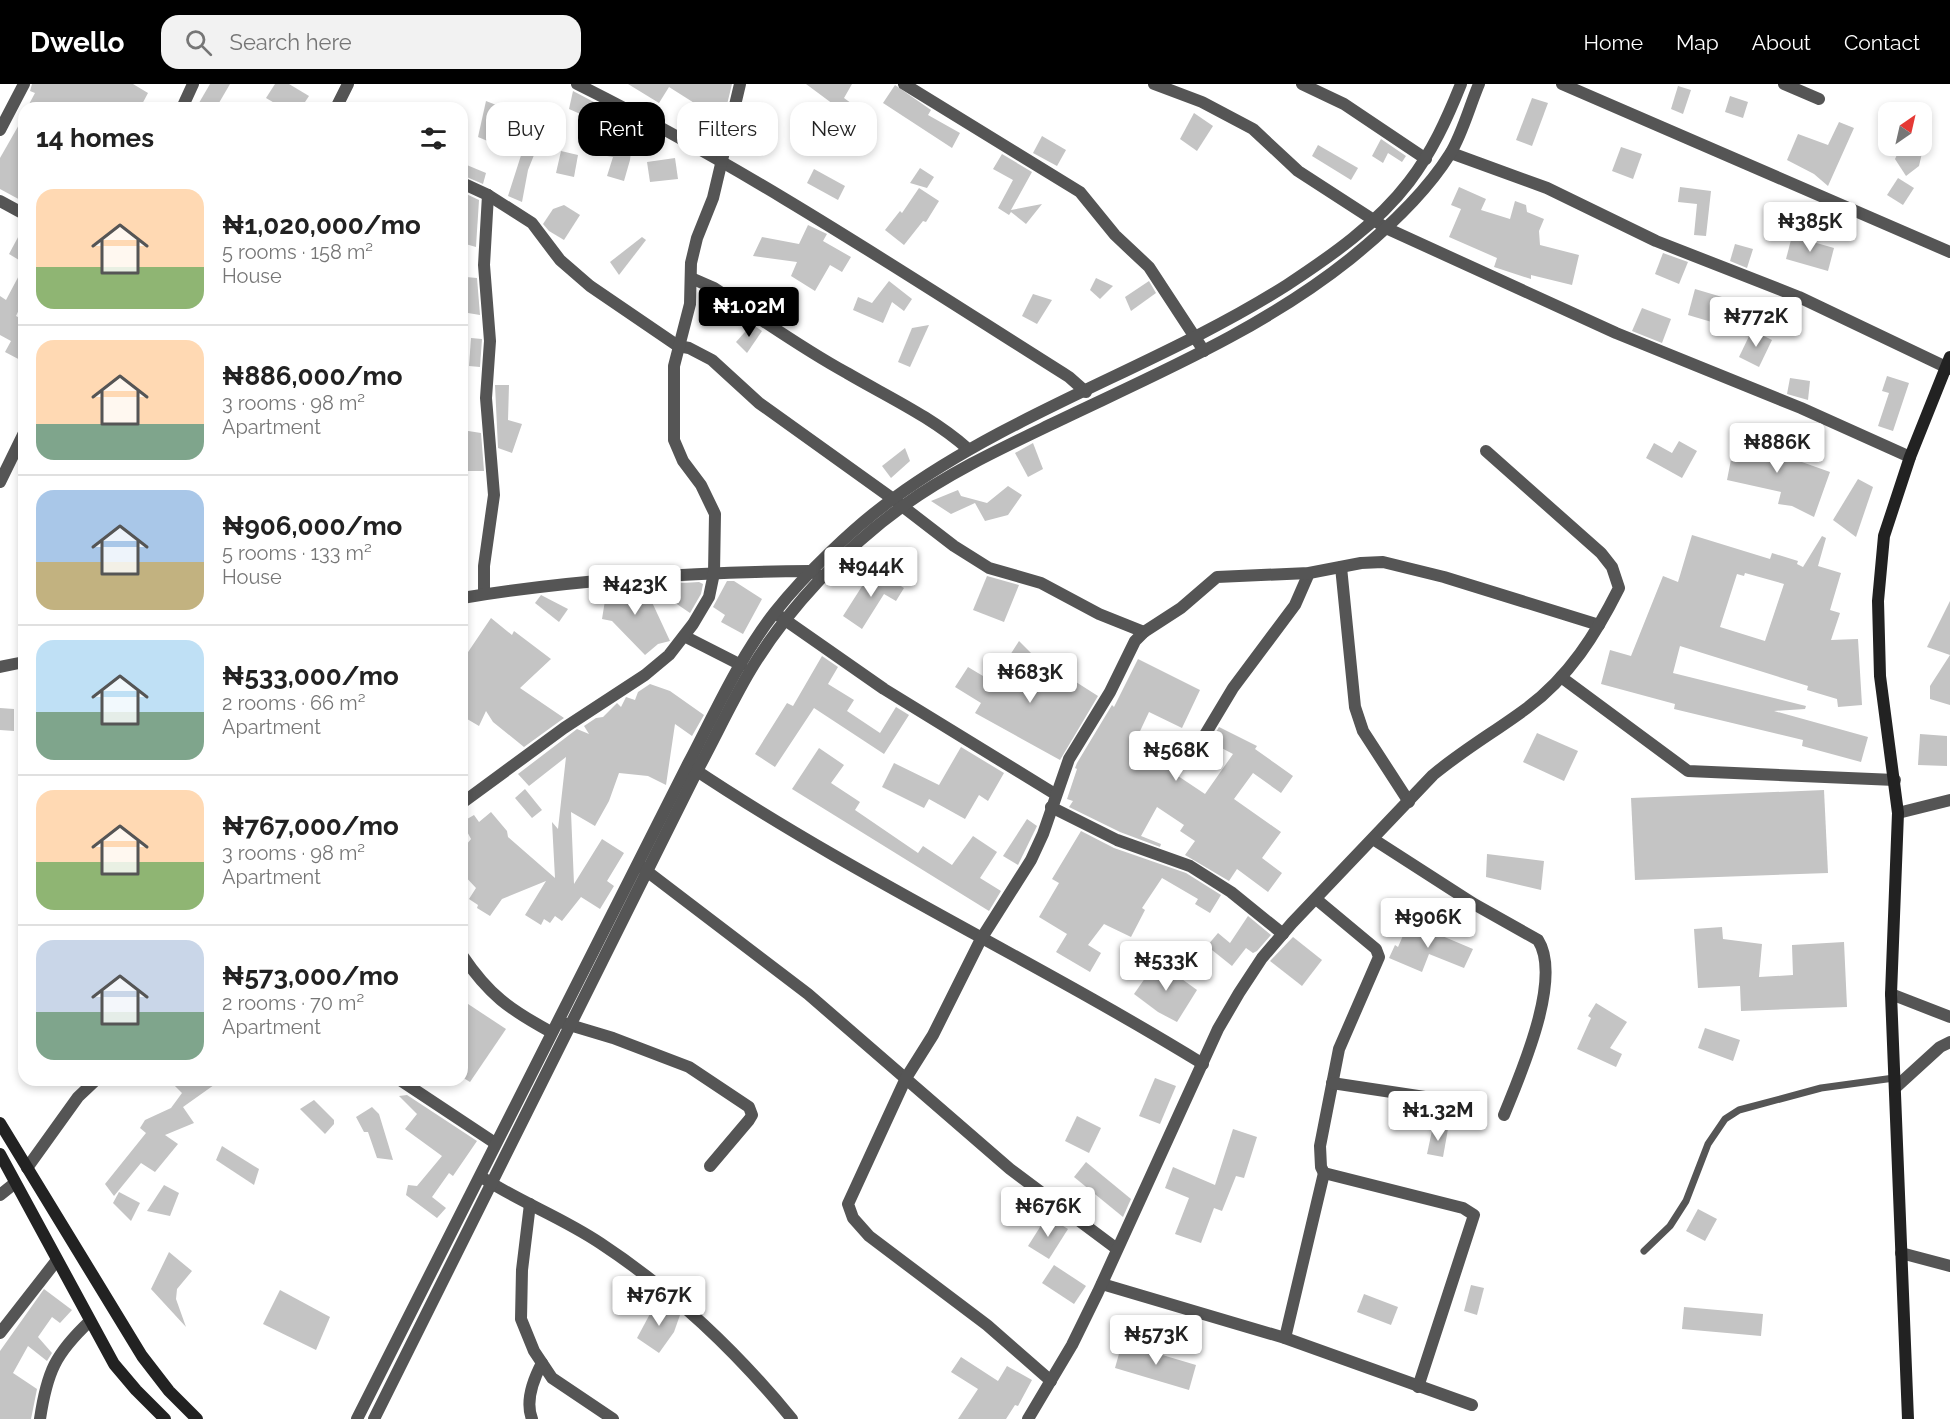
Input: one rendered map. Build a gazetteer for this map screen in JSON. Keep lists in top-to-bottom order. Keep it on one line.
{"north":"top right","page":{"header":"Dwello","search":"Search here","nav":["Home","Map","About","Contact"],"chip":["Buy","Rent","Filters","New"],"heading":"14 homes","list":[{"name":"₦1,020,000/mo","note":"5 rooms · 158 m² · House"},{"name":"₦886,000/mo","note":"3 rooms · 98 m² · Apartment"},{"name":"₦906,000/mo","note":"5 rooms · 133 m² · House"},{"name":"₦533,000/mo","note":"2 rooms · 66 m² · Apartment"},{"name":"₦767,000/mo","note":"3 rooms · 98 m² · Apartment"},{"name":"₦573,000/mo","note":"2 rooms · 70 m² · Apartment"}],"price":["₦385K","₦1.02M","₦772K","₦886K","₦944K","₦423K","₦683K","₦568K","₦906K","₦533K","₦1.32M","₦676K","₦767K","₦573K"]}}
